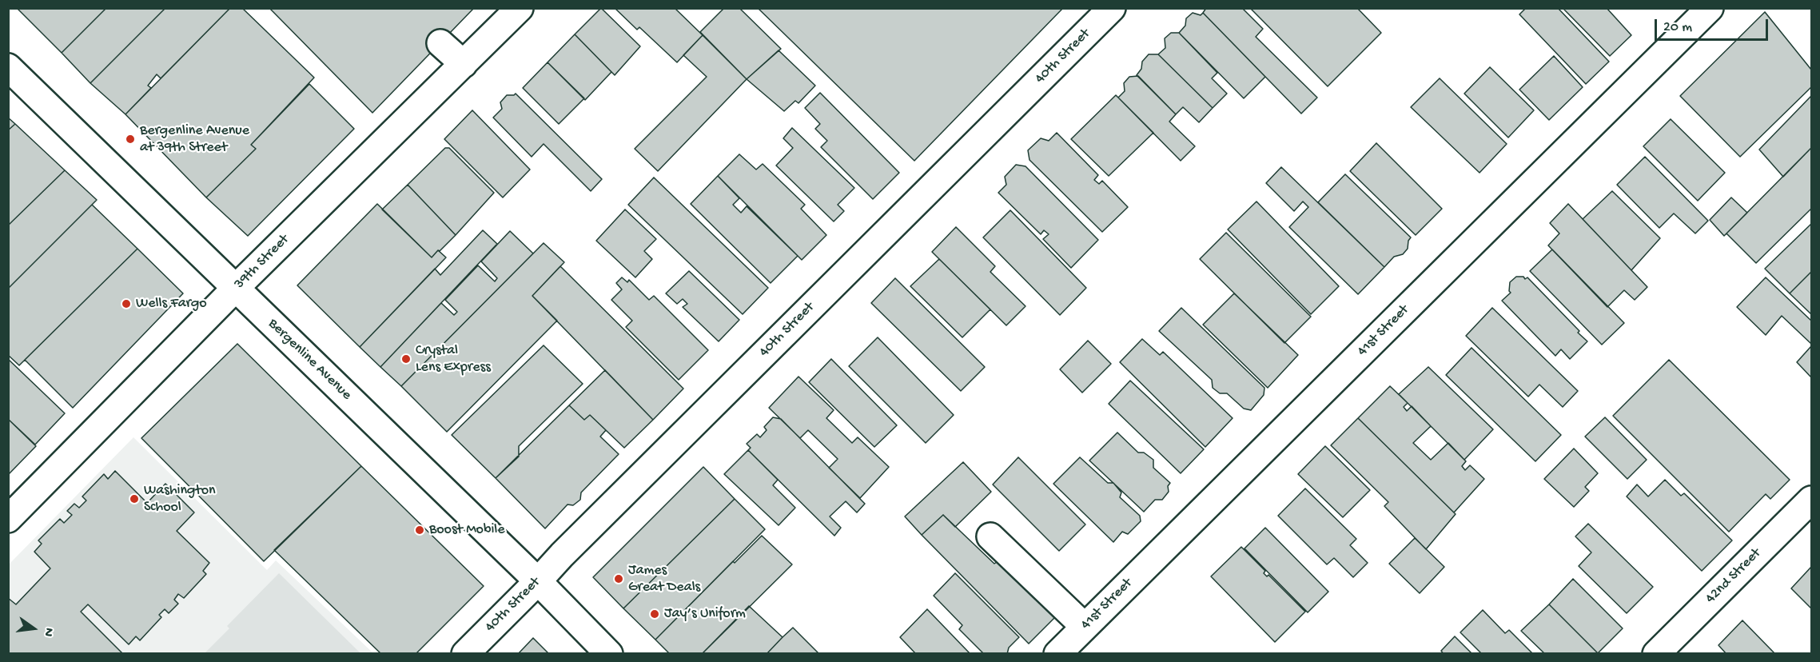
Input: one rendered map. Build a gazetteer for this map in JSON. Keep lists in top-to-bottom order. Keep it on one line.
{"streets":{"street":["40th Street","39th Street","41st Street","Bergenline Avenue","42nd Street"]},"crossings":[["40th Street","Bergenline Avenue"],["39th Street","Bergenline Avenue"]],"places":["Bergenline Avenue at 39th Street","Wells Fargo","Crystal Lens Express","Washington School","Boost Mobile","James Great Deals","Jay’s Uniform"],"scale_bar":"20 m","north":"right"}
